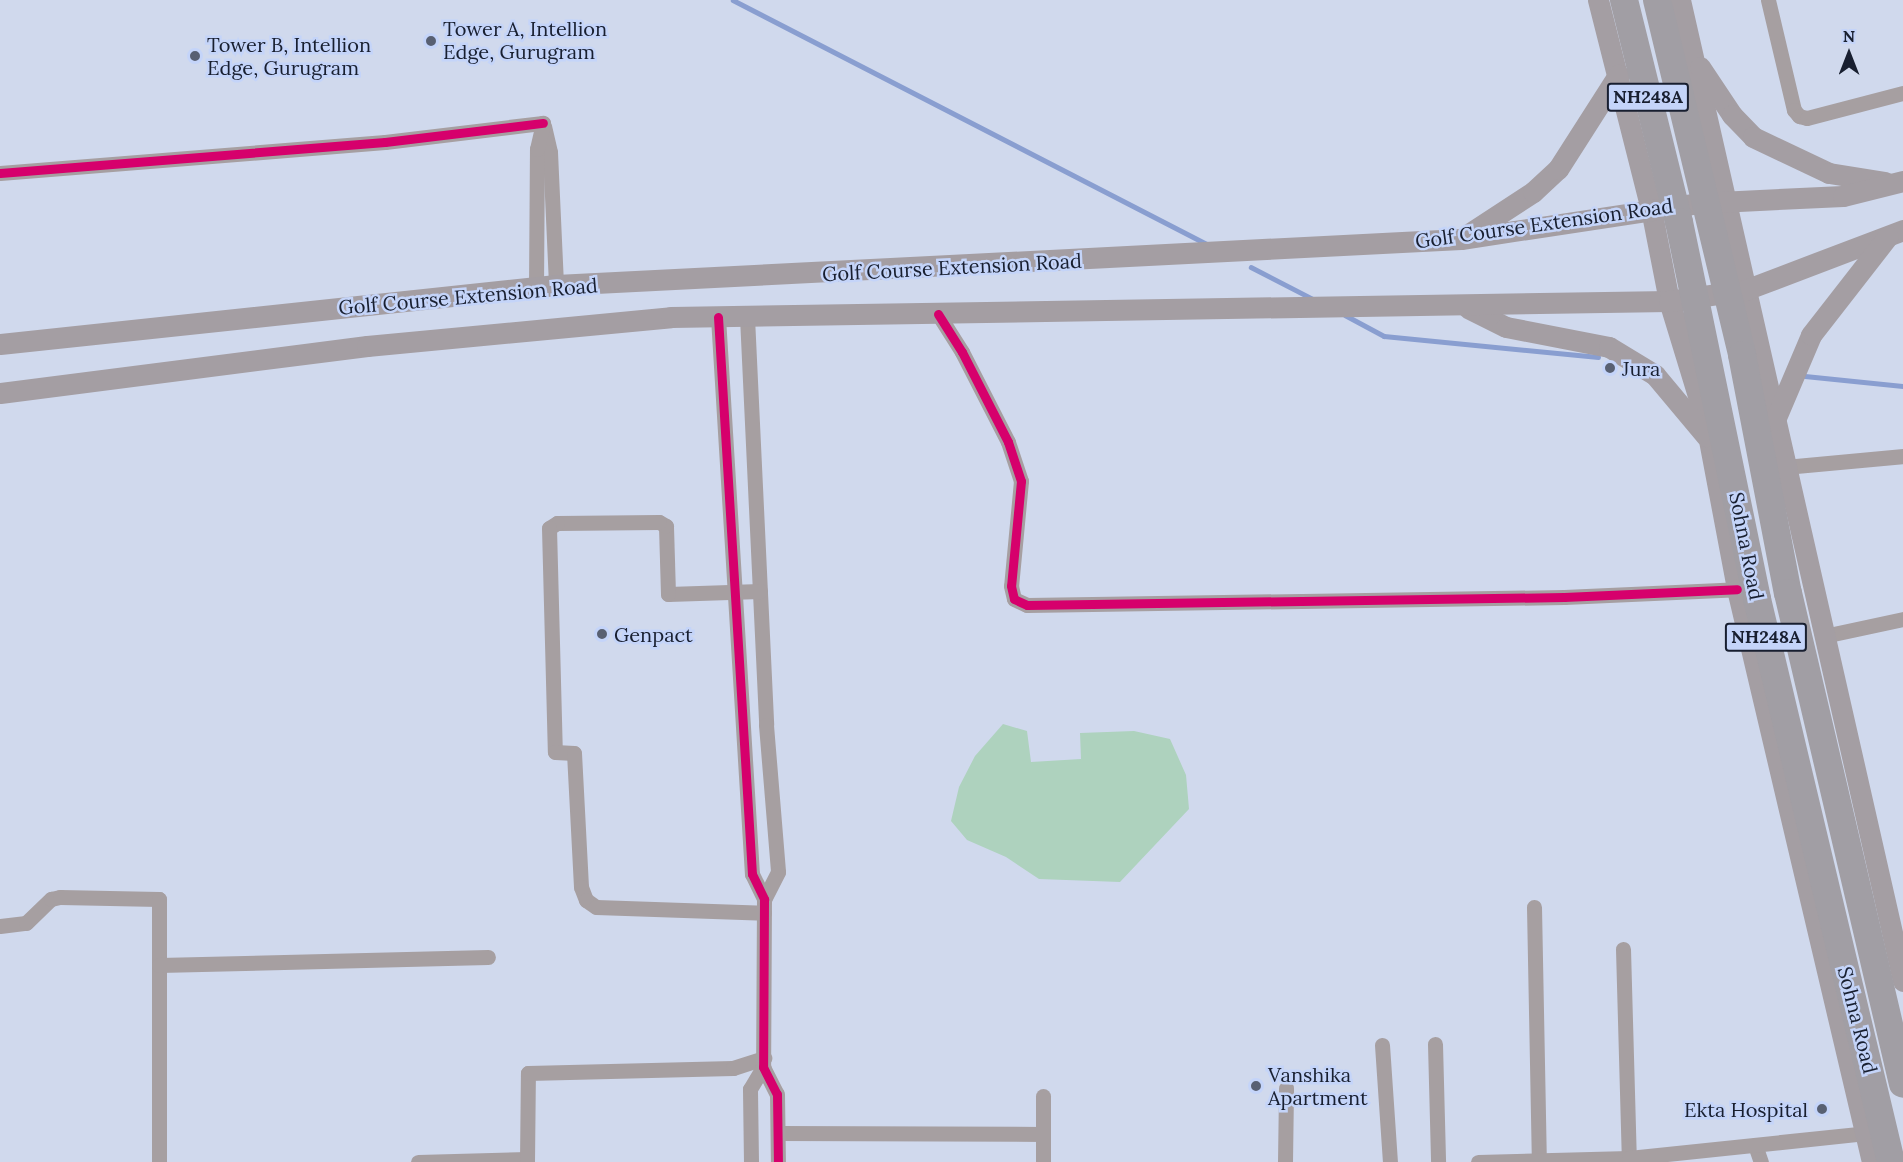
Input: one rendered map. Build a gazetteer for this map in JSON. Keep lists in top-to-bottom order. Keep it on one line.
{"streets":{"highway":["NH248A","Sohna Road"],"main road":["Golf Course Extension Road"]},"crossings":[["Golf Course Extension Road","Sohna Road"]],"places":["Tower A, Intellion Edge, Gurugram","Tower B, Intellion Edge, Gurugram","Jura","Genpact","Vanshika Apartment","Ekta Hospital"],"north":"top"}
